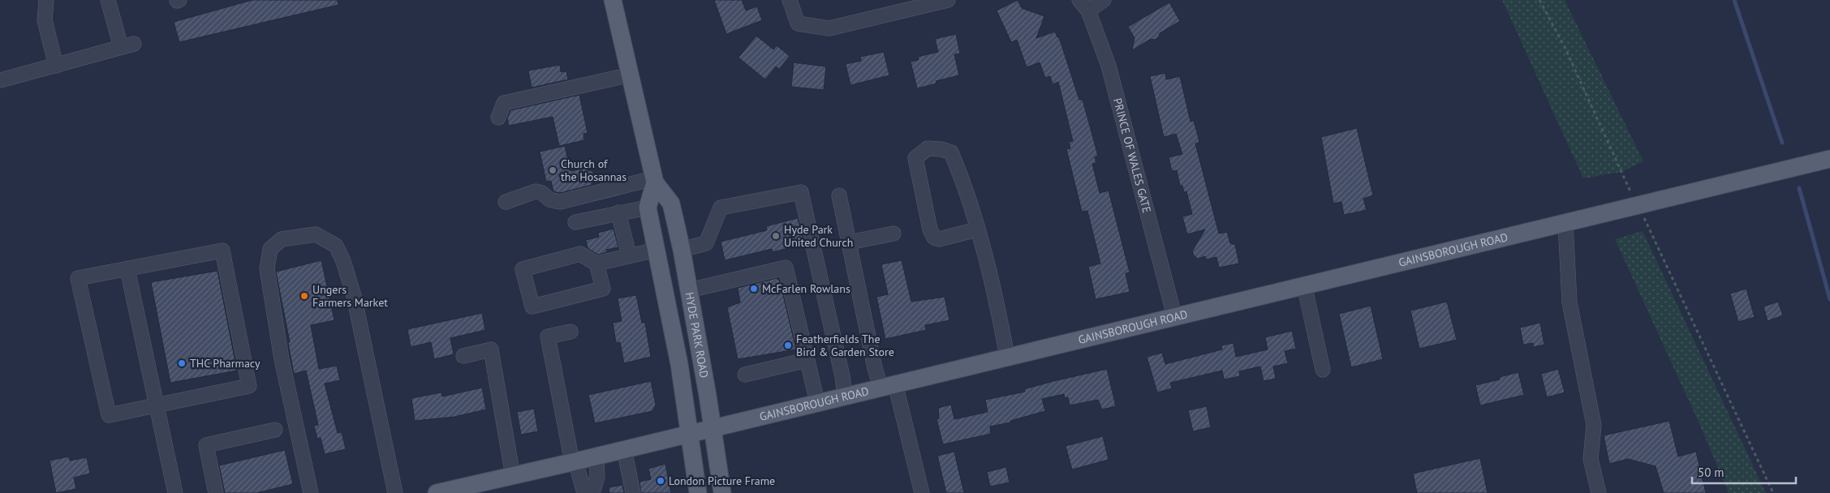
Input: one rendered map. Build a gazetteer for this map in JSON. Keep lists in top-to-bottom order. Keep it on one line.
{"streets":{"main road":["GAINSBOROUGH ROAD","HYDE PARK ROAD"],"street":["PRINCE OF WALES GATE"]},"crossings":[["PRINCE OF WALES GATE","GAINSBOROUGH ROAD"],["GAINSBOROUGH ROAD","HYDE PARK ROAD"]],"places":["Church of the Hosannas","Hyde Park United Church","McFarlen Rowlans","Ungers Farmers Market","Featherfields The Bird & Garden Store","THC Pharmacy","London Picture Frame"],"scale_bar":"50 m"}
